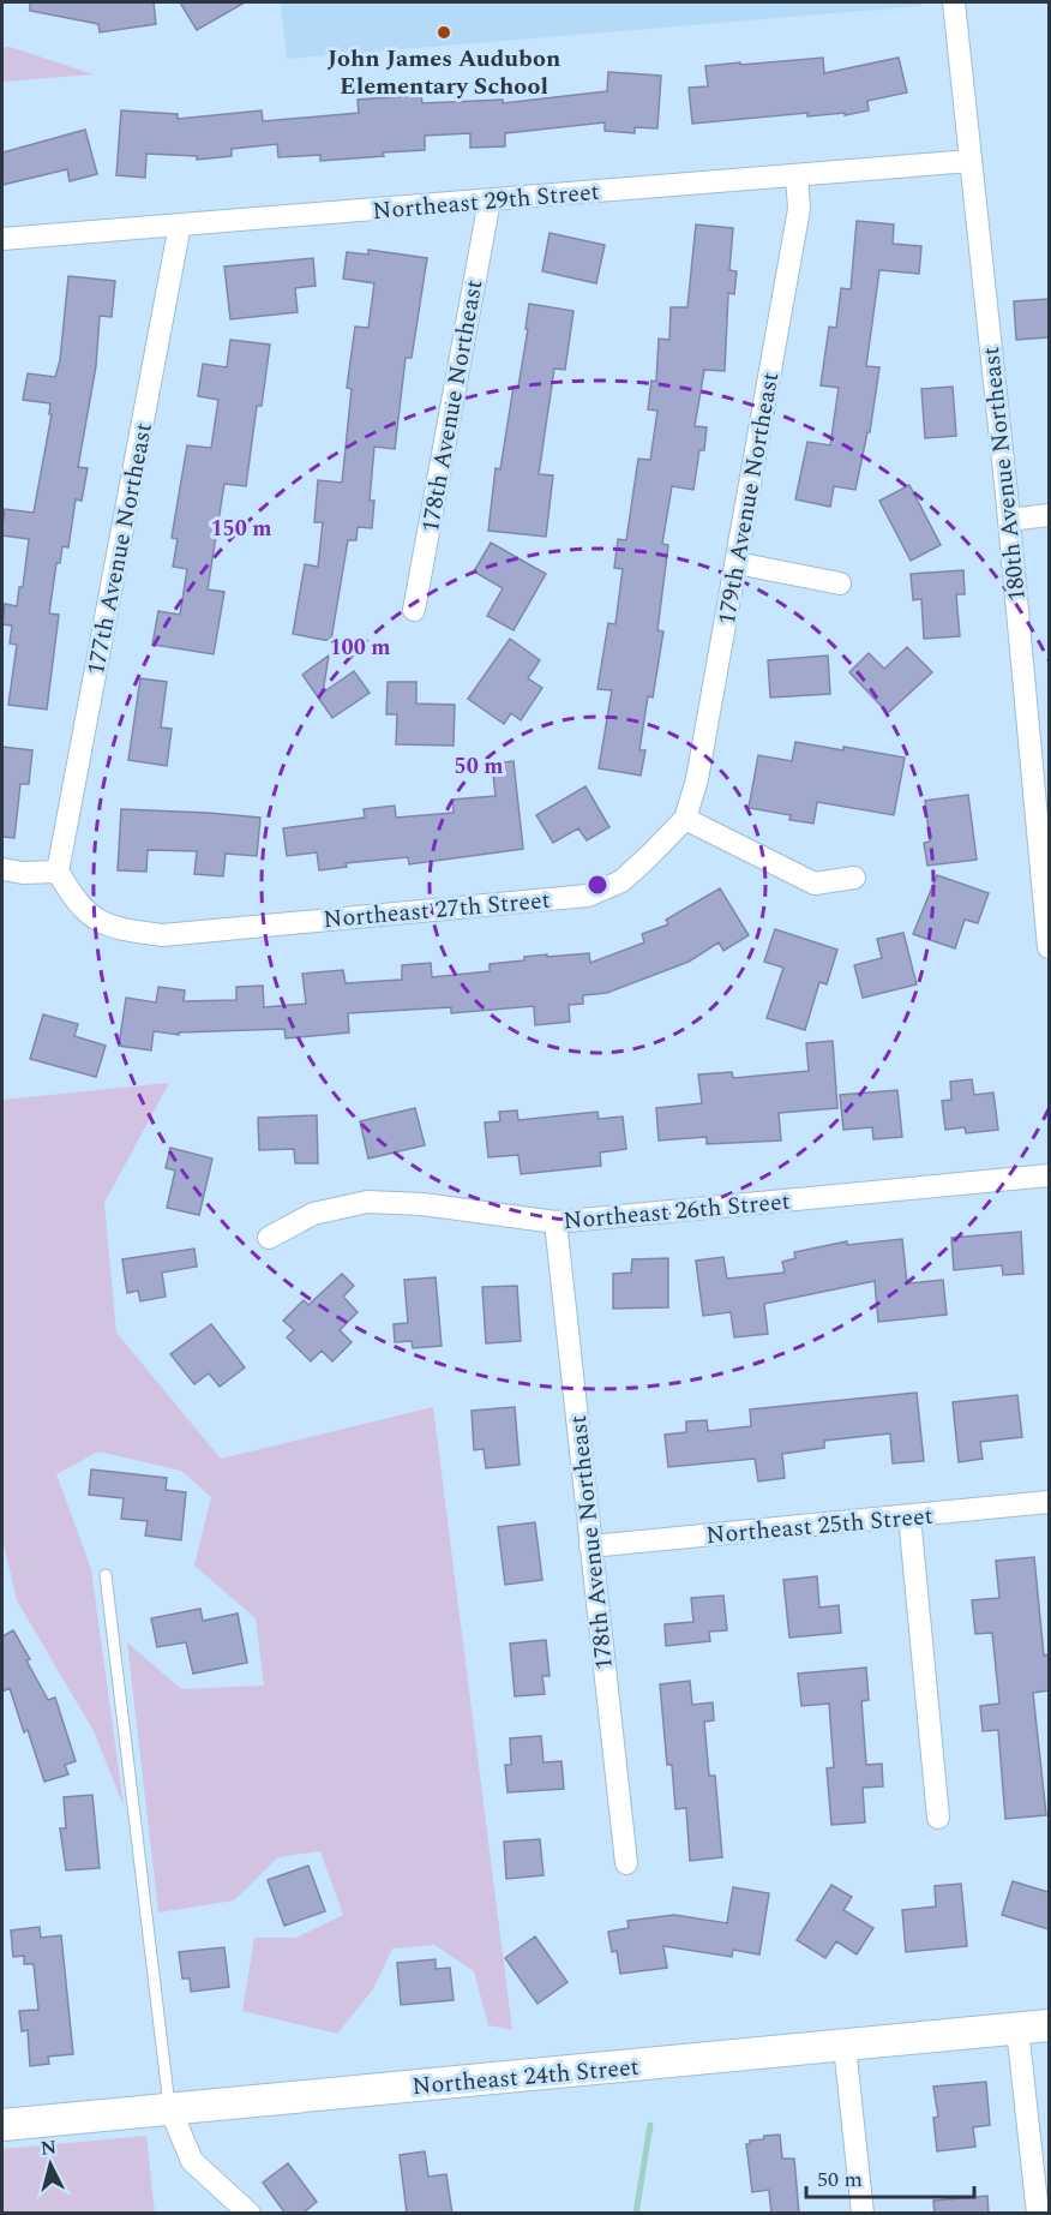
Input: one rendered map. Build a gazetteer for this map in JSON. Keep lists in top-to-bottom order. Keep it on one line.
{"streets":{"main road":["Northeast 24th Street"],"street":["Northeast 29th Street","178th Avenue Northeast","180th Avenue Northeast","179th Avenue Northeast","177th Avenue Northeast","Northeast 27th Street","Northeast 26th Street","Northeast 25th Street"]},"crossings":[["Northeast 29th Street","178th Avenue Northeast"],["Northeast 29th Street","180th Avenue Northeast"],["Northeast 29th Street","179th Avenue Northeast"],["Northeast 29th Street","177th Avenue Northeast"],["178th Avenue Northeast","Northeast 26th Street"],["178th Avenue Northeast","Northeast 25th Street"],["179th Avenue Northeast","Northeast 27th Street"],["177th Avenue Northeast","Northeast 27th Street"]],"places":["John James Audubon Elementary School"],"scale_bar":"50 m","north":"top","rings":["150 m","100 m","50 m"]}
